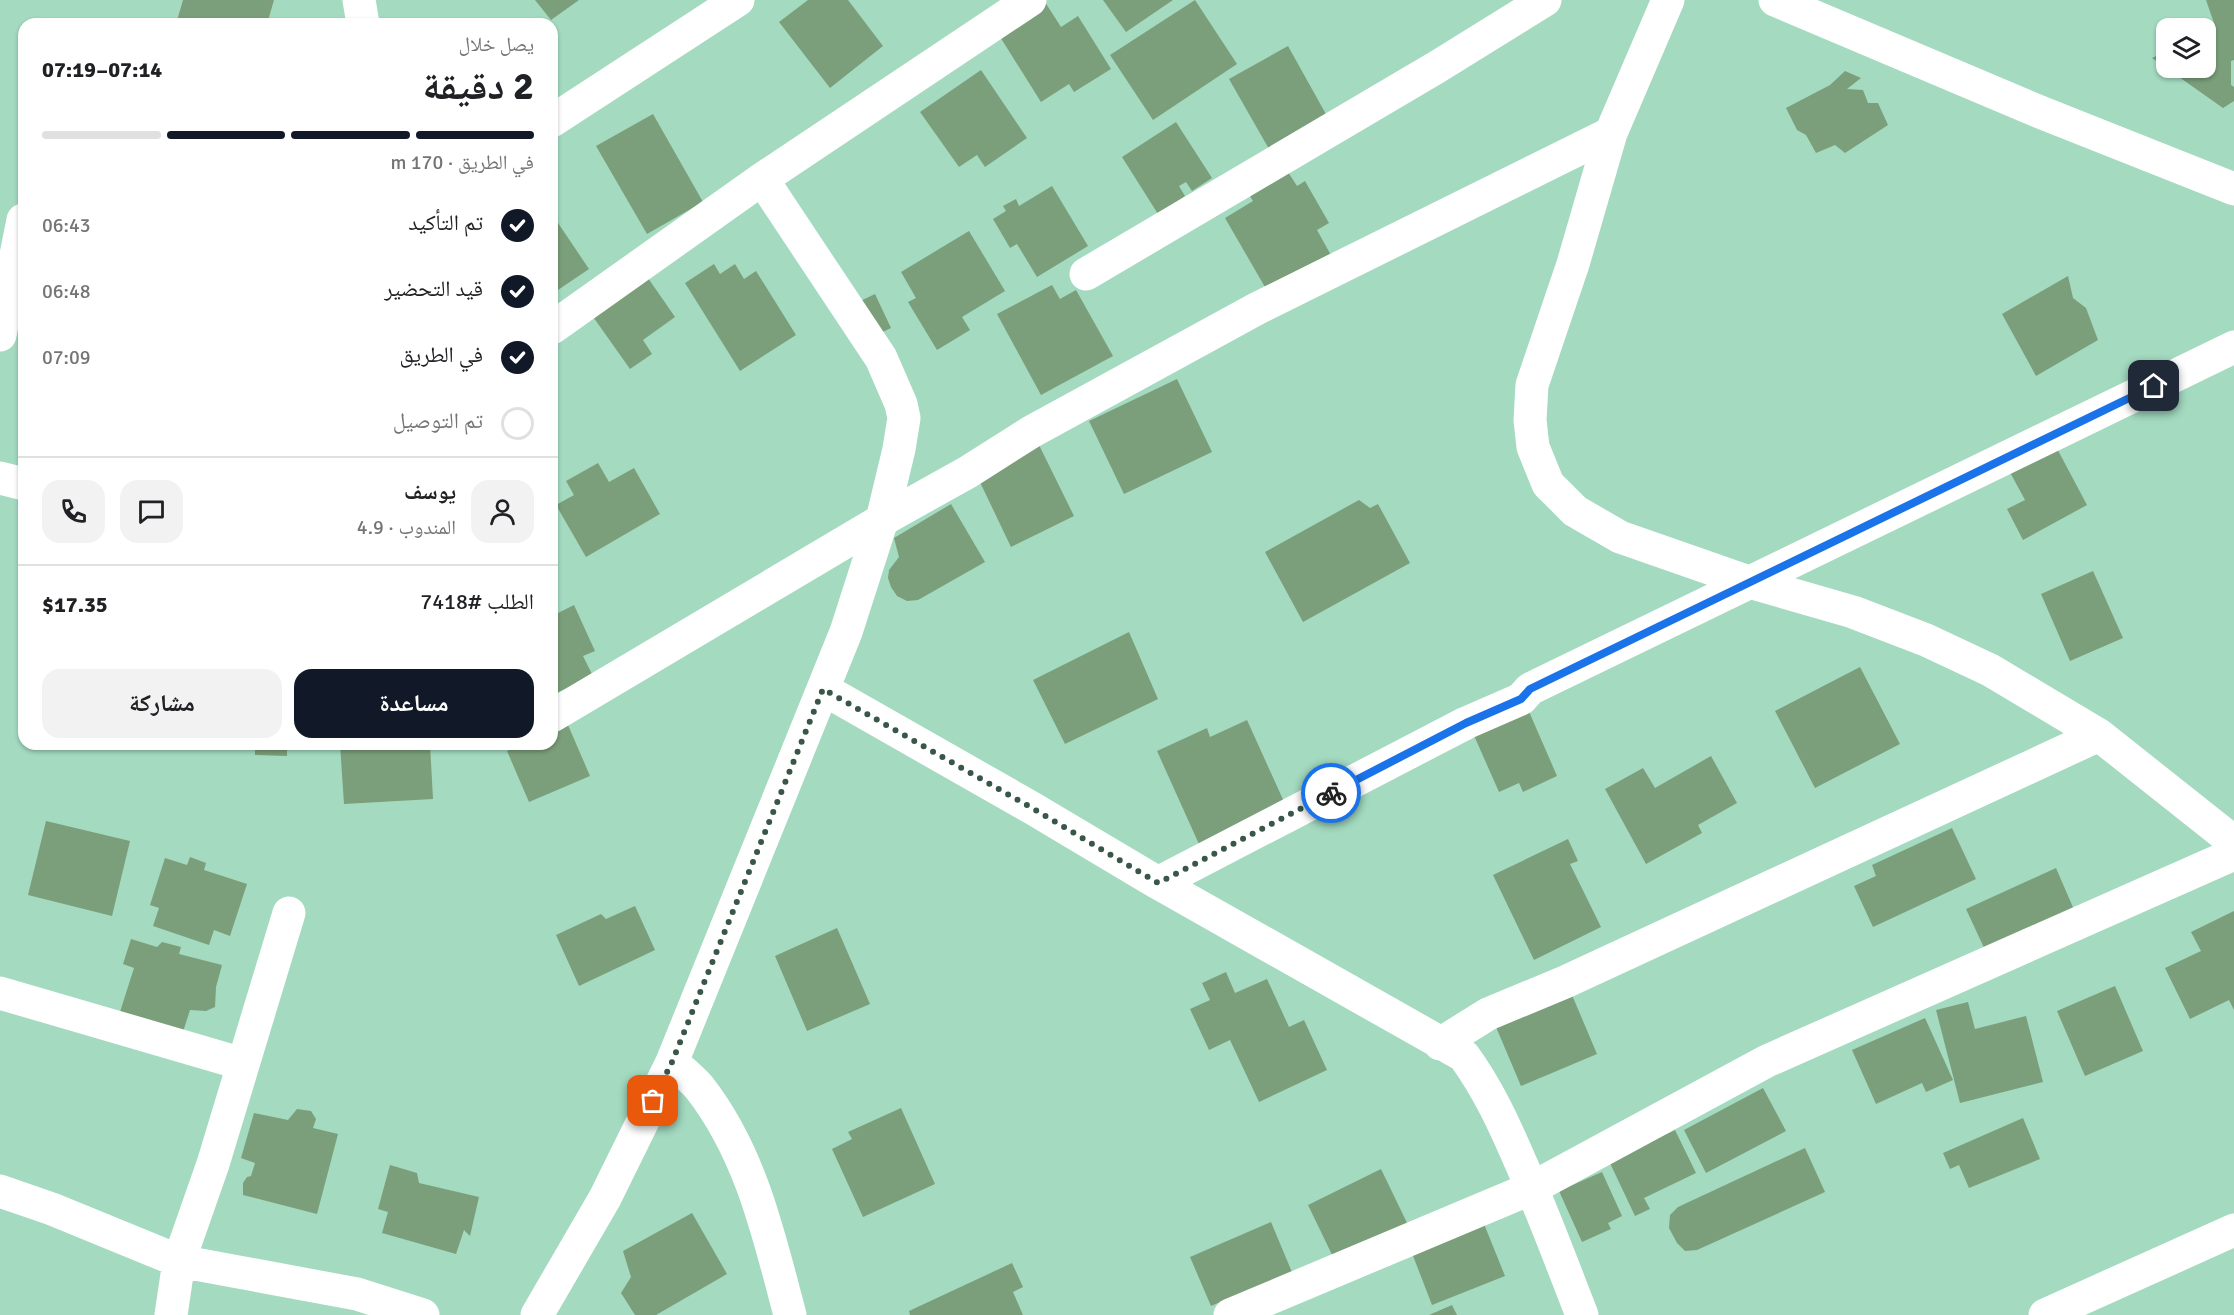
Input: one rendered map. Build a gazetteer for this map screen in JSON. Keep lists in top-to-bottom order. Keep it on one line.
{"page":{"heading":["2 دقيقة","يصل خلال","07:14–07:19"],"panel":["يوسف","المندوب · 4.9","الطلب #7418","$17.35"],"bar":"في الطريق · 170 m","list":[["تم التأكيد","06:43"],["قيد التحضير","06:48"],["في الطريق","07:09"],"تم التوصيل"],"buttons":["مساعدة","مشاركة"]}}
